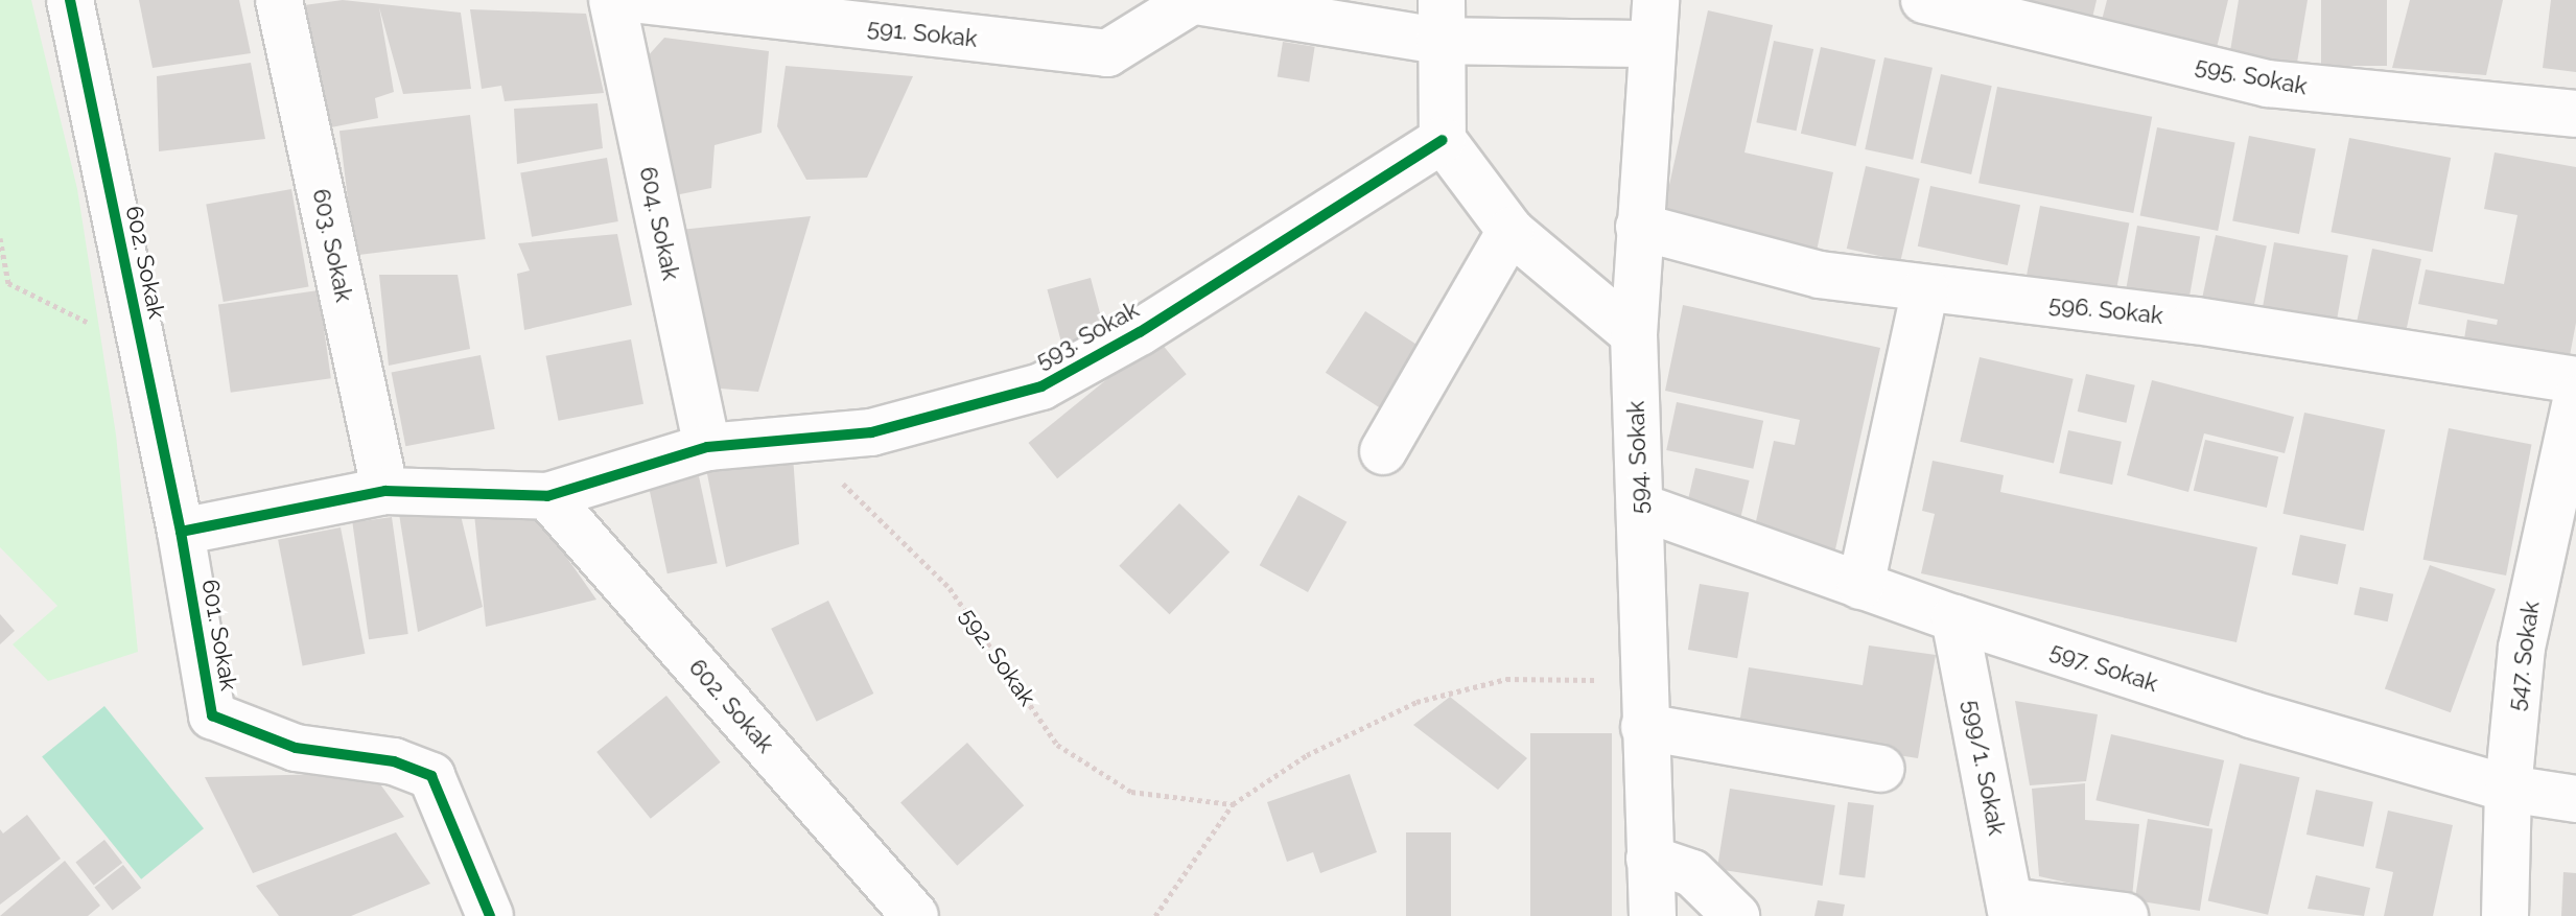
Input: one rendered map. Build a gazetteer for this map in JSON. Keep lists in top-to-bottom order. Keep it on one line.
{"streets":{"street":["591. Sokak","595. Sokak","604. Sokak","603. Sokak","602. Sokak","596. Sokak","593. Sokak","594. Sokak","601. Sokak","547. Sokak","597. Sokak","599/1. Sokak"],"path":["592. Sokak"]},"crossings":[["604. Sokak","593. Sokak"],["603. Sokak","593. Sokak"],["602. Sokak","593. Sokak"],["602. Sokak","601. Sokak"],["596. Sokak","594. Sokak"],["593. Sokak","601. Sokak"],["593. Sokak","592. Sokak"],["594. Sokak","597. Sokak"],["547. Sokak","597. Sokak"],["597. Sokak","599/1. Sokak"]]}
